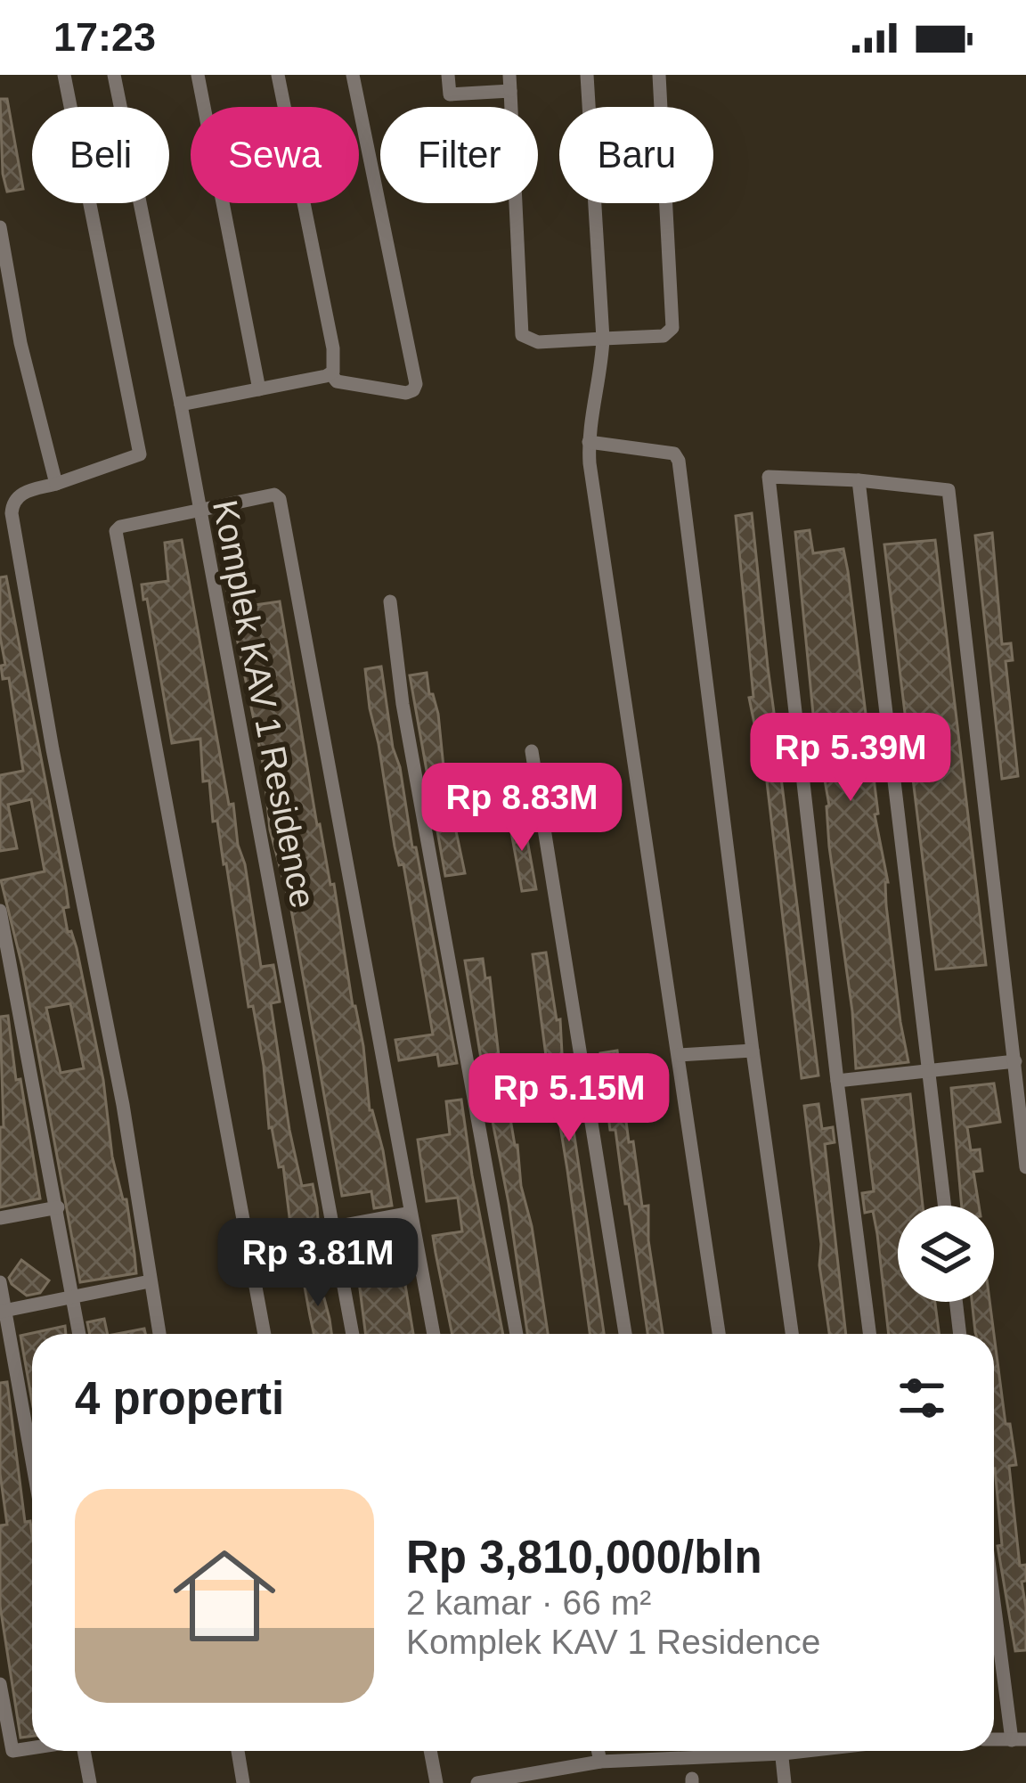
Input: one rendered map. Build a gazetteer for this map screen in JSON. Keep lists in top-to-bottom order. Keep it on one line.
{"streets":{"street":["Komplek KAV 1 Residence"]},"page":{"status":"17:23","chip":["Beli","Sewa","Filter","Baru"],"price":["Rp 5.39M","Rp 8.83M","Rp 5.15M","Rp 3.81M"],"heading":"4 properti","list":[{"name":"Rp 3,810,000/bln","note":"2 kamar · 66 m² · Komplek KAV 1 Residence"}]}}
